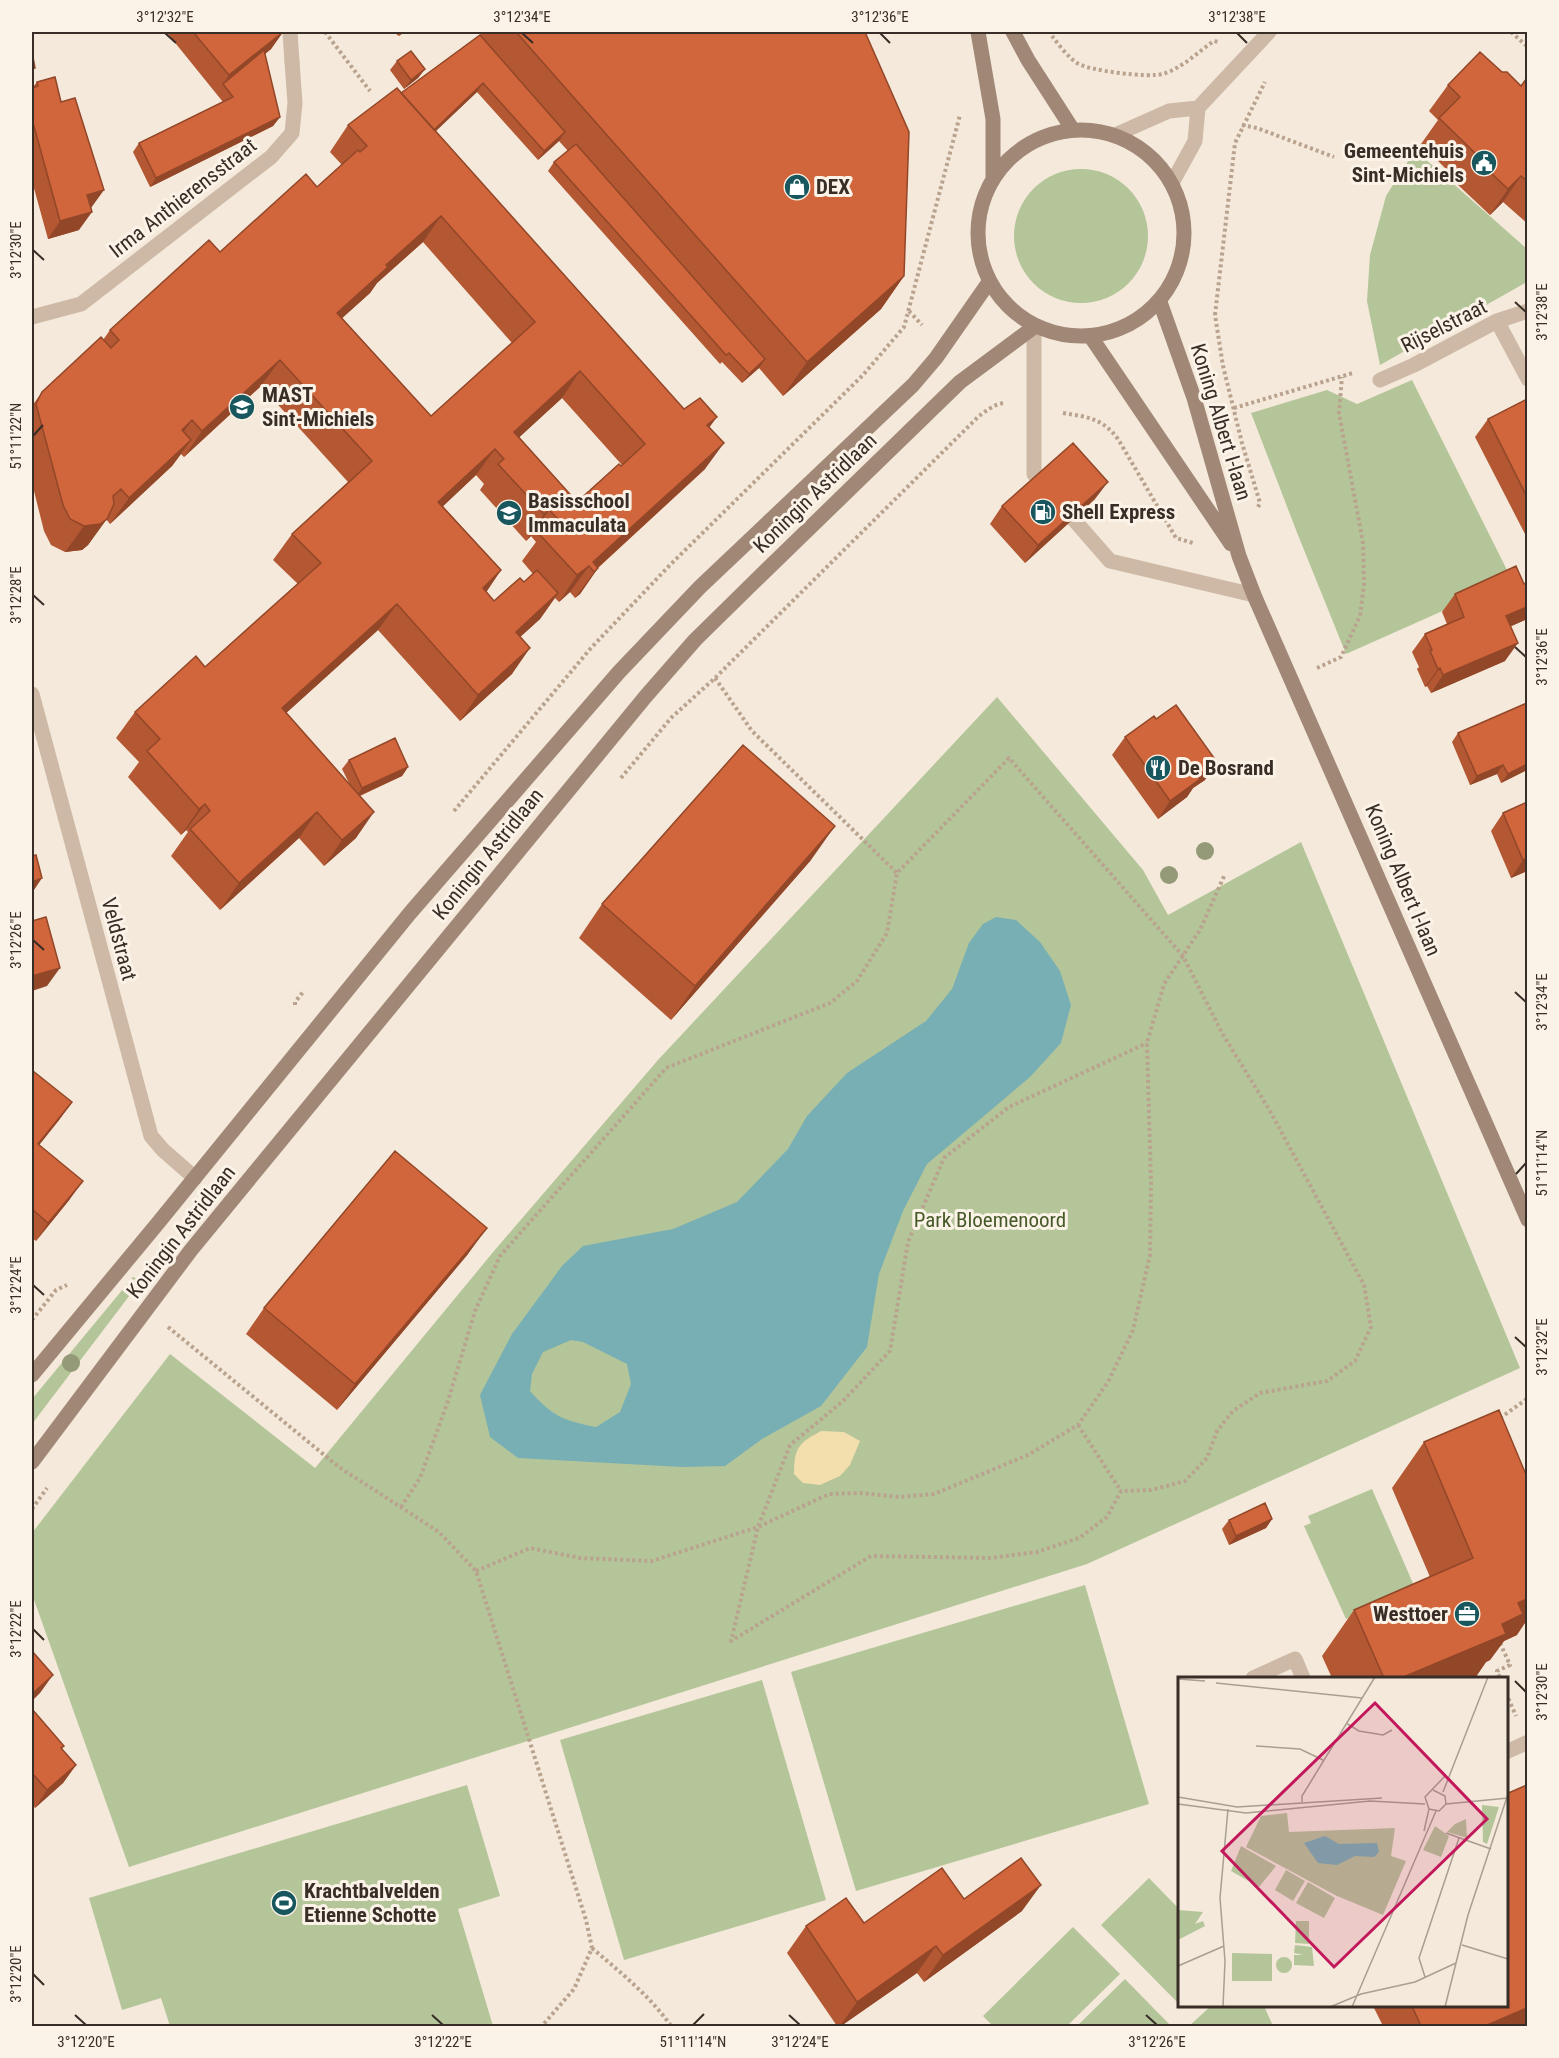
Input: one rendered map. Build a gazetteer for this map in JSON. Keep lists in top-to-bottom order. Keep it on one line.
{"streets":{"main road":["Koning Albert I-laan","Koningin Astridlaan"],"street":["Irma Anthierensstraat","Rijselstraat","Veldstraat"]},"crossings":[["Koning Albert I-laan","Koningin Astridlaan"],["Koningin Astridlaan","Veldstraat"]],"parks":["Park Bloemenoord"],"places":{"public building":["Gemeentehuis Sint-Michiels"],"shop":["DEX"],"school or university":["MAST Sint-Michiels","Basisschool Immaculata"],"fuel station":["Shell Express"],"restaurant":["De Bosrand"],"office":["Westtoer"],"sports":["Krachtbalvelden Etienne Schotte"]},"coordinates":["3°12'32\"E","3°12'34\"E","3°12'36\"E","3°12'38\"E","3°12'30\"E","51°11'22\"N","3°12'28\"E","3°12'26\"E","51°11'14\"N","3°12'24\"E","3°12'22\"E","3°12'20\"E"]}
